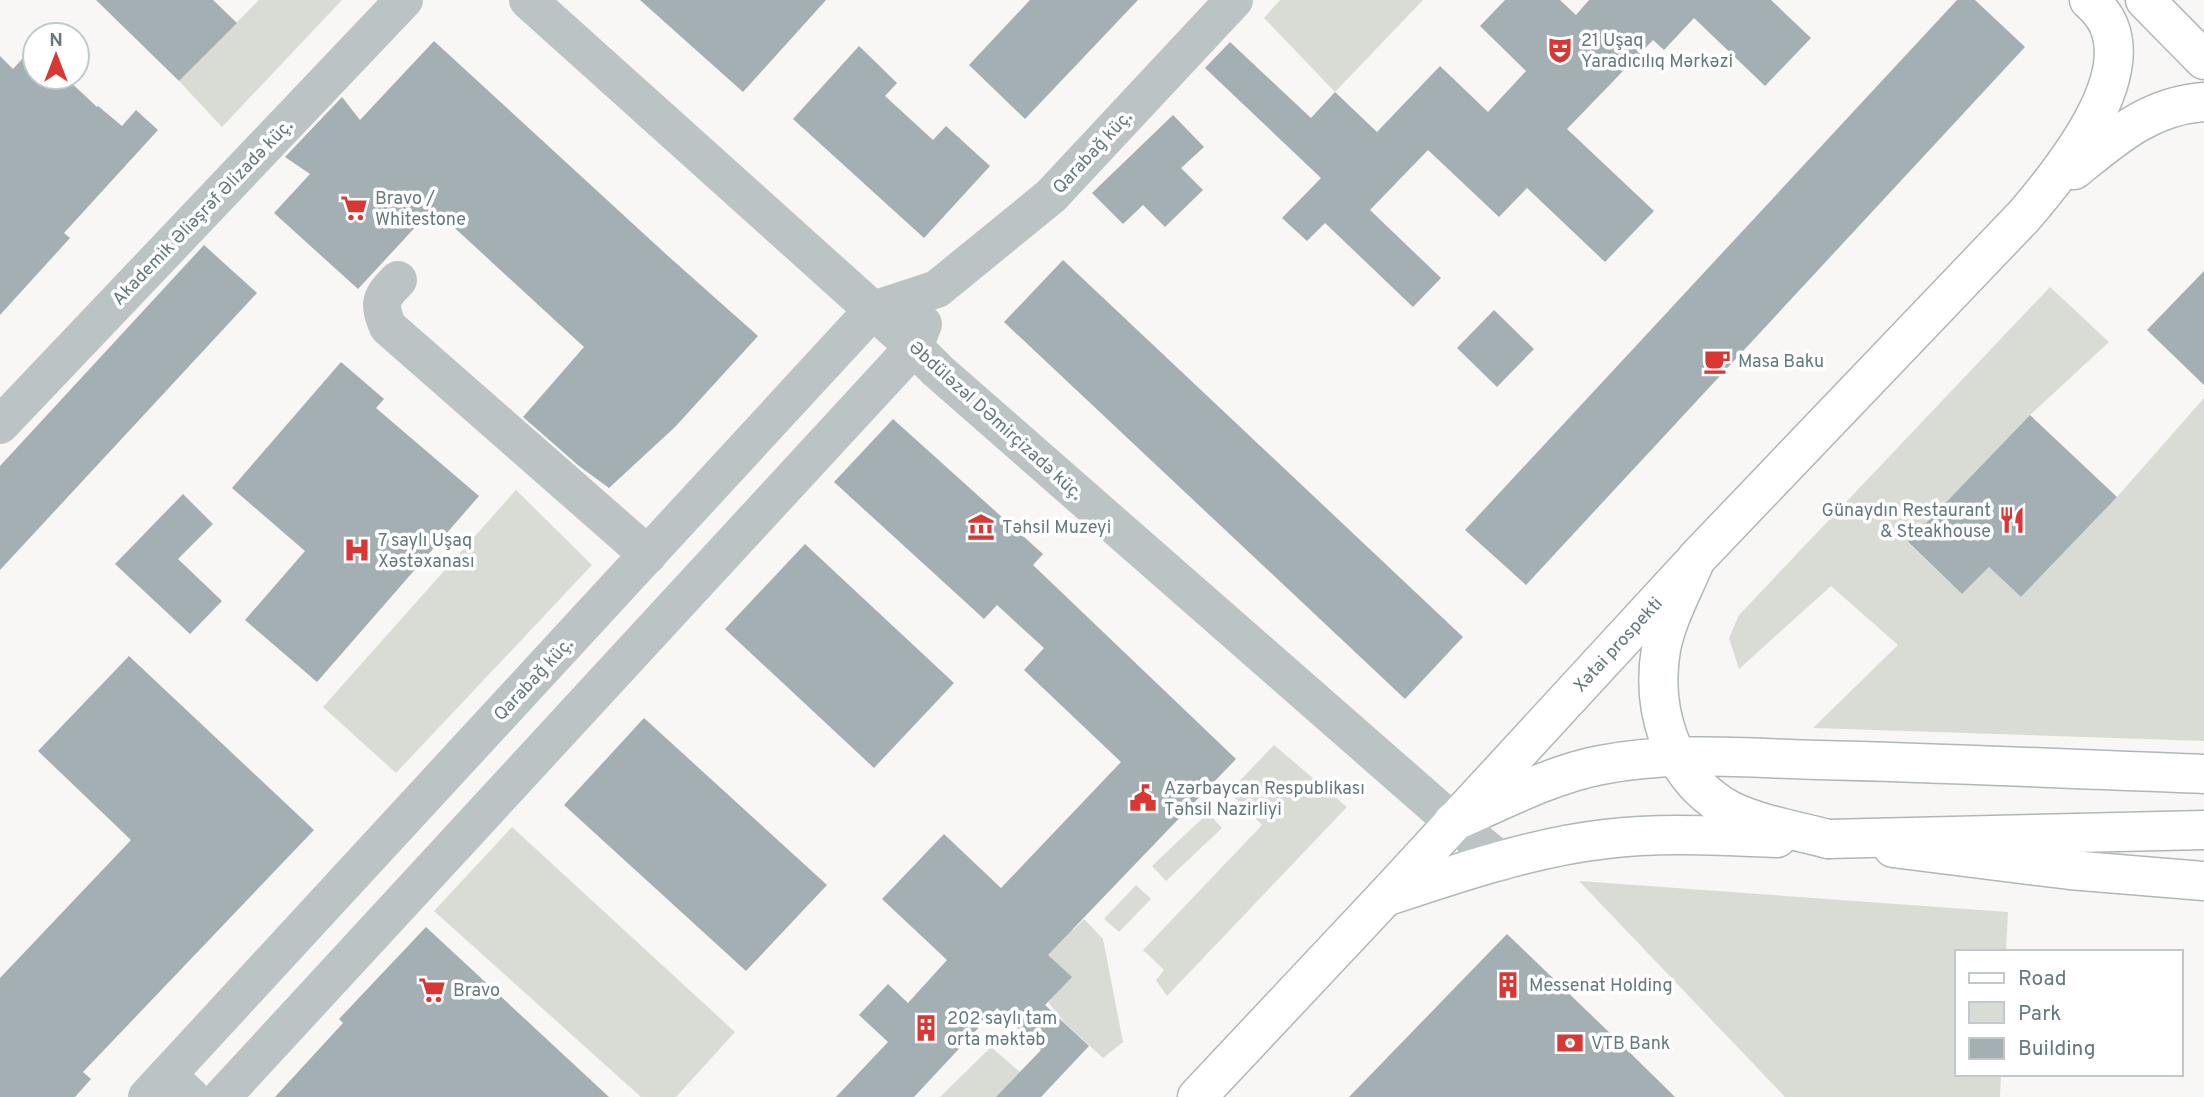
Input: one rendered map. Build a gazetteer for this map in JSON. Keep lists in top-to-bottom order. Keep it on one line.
{"streets":{"main road":["Xətai prospekti"],"street":["Qarabağ küç.","Akademik Əliəşrəf Əlizadə küç.","Əbdüləzəl DƏmirçizadə küç."]},"crossings":[["Qarabağ küç.","Əbdüləzəl DƏmirçizadə küç."],["Əbdüləzəl DƏmirçizadə küç.","Xətai prospekti"]],"places":{"theatre":["21 Uşaq Yaradıcılıq Mərkəzi"],"supermarket":["Bravo / Whitestone","Bravo"],"cafe":["Masa Baku"],"restaurant":["Günaydın Restaurant & Steakhouse"],"museum":["Təhsil Muzeyi"],"hospital":["7 saylı Uşaq Xəstəxanası"],"public building":["Azərbaycan Respublikası Təhsil Nazirliyi"],"building":["Messenat Holding","202 saylı tam orta məktəb"],"bank":["VTB Bank"]},"legend":["Road","Park","Building"],"north":"top"}
